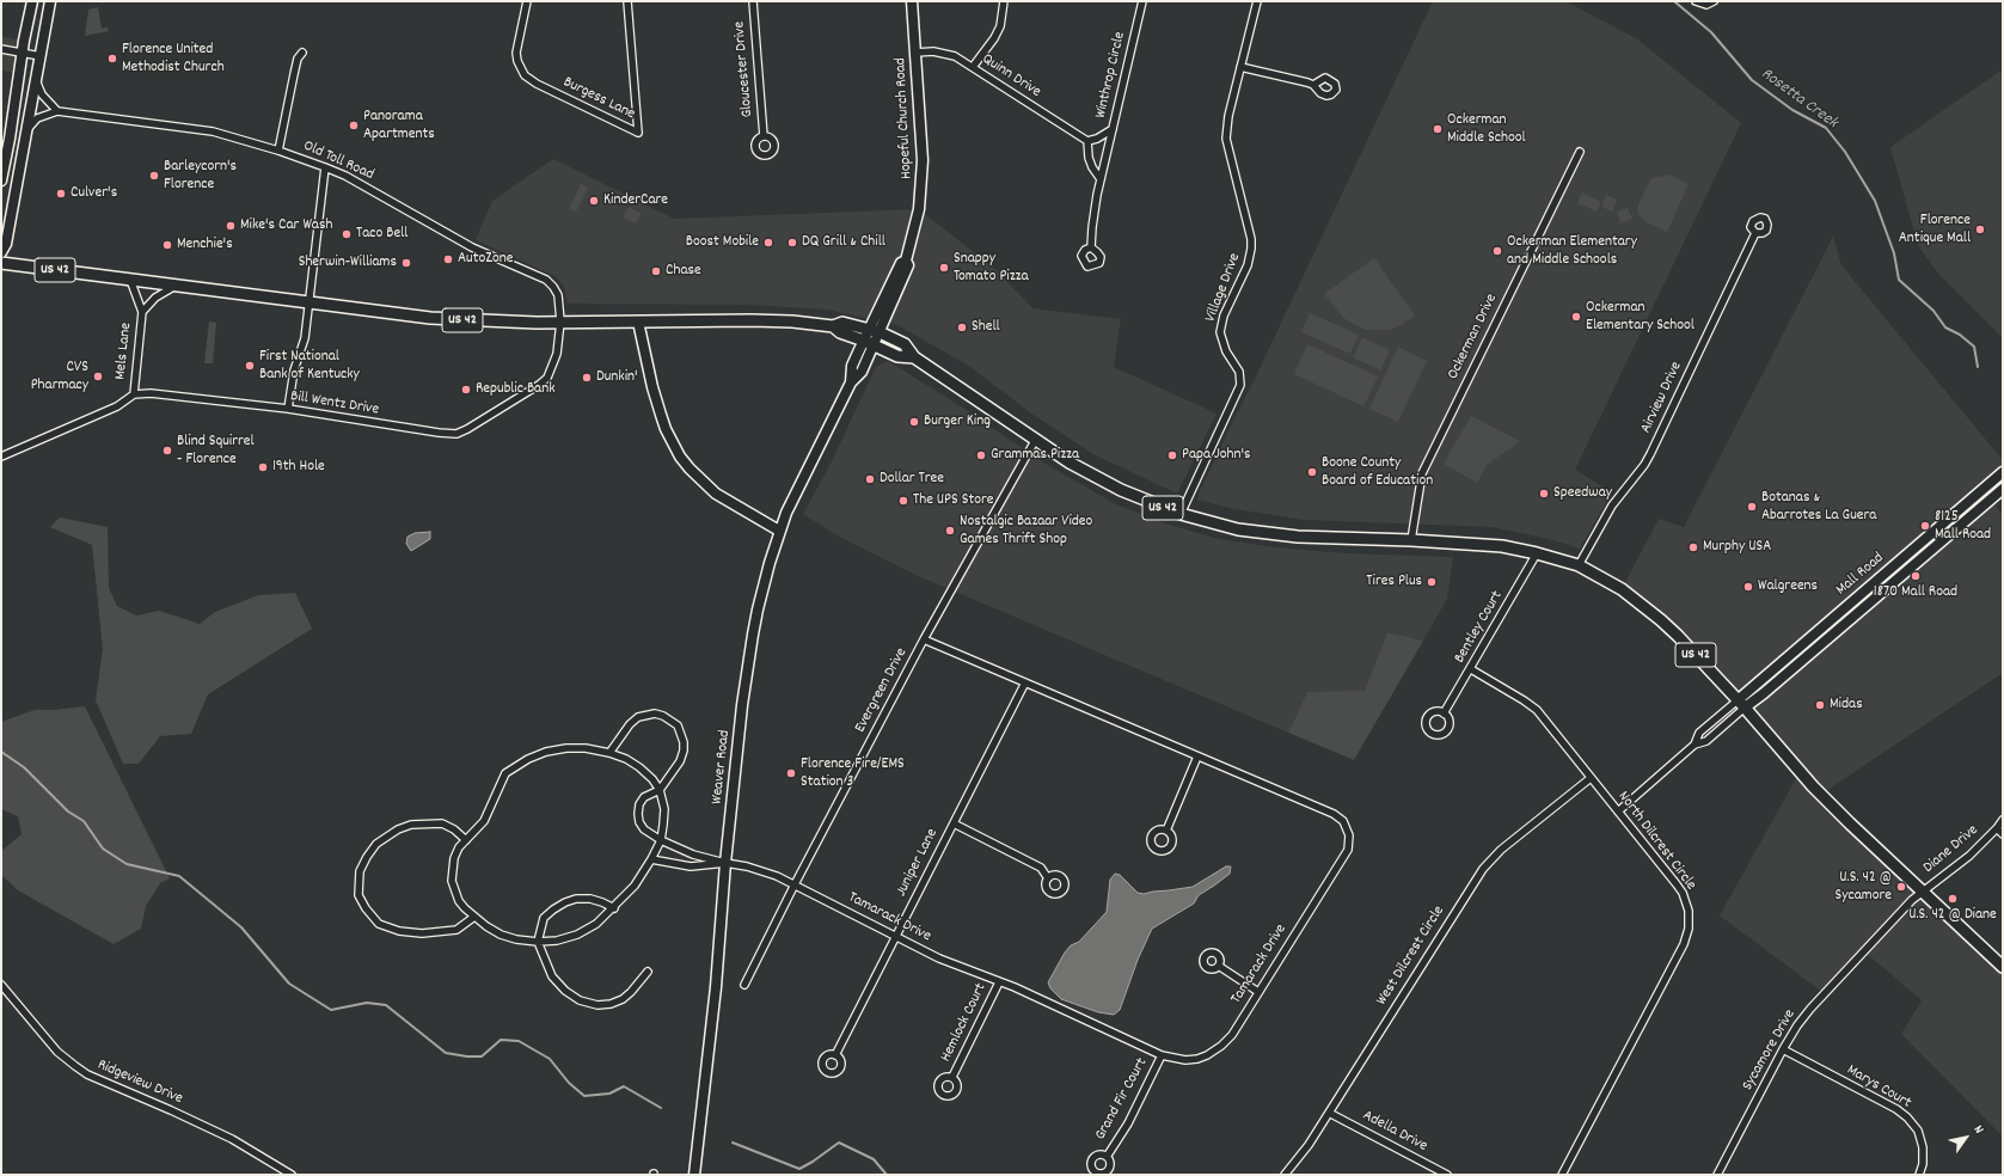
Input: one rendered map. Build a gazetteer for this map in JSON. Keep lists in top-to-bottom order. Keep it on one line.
{"streets":{"main road":["Hopeful Church Road","US 42","Mall Road","Weaver Road"],"street":["Gloucester Drive","Winthrop Circle","Quinn Drive","Burgess Lane","Old Toll Road","Village Drive","Ockerman Drive","Mels Lane","Airview Drive","Bill Wentz Drive","Bentley Court","Evergreen Drive","North Dilcrest Circle","Diane Drive","Juniper Lane","Tamarack Drive","West Dilcrest Circle","Hemlock Court","Sycamore Drive","Ridgeview Drive","Marys Court","Grand Fir Court","Adella Drive"]},"crossings":[["Quinn Drive","Hopeful Church Road"],["Hopeful Church Road","US 42"],["Hopeful Church Road","Weaver Road"],["Old Toll Road","US 42"],["Old Toll Road","Bill Wentz Drive"],["US 42","Village Drive"],["US 42","Ockerman Drive"],["US 42","Mels Lane"],["US 42","Airview Drive"],["US 42","Bill Wentz Drive"],["US 42","Mall Road"],["US 42","Bentley Court"],["US 42","Evergreen Drive"],["US 42","Weaver Road"],["US 42","Diane Drive"],["US 42","Sycamore Drive"],["Mels Lane","Bill Wentz Drive"],["Bentley Court","North Dilcrest Circle"],["Evergreen Drive","Tamarack Drive"],["Weaver Road","Tamarack Drive"],["North Dilcrest Circle","West Dilcrest Circle"],["Diane Drive","Sycamore Drive"],["Juniper Lane","Tamarack Drive"],["Tamarack Drive","Hemlock Court"],["Tamarack Drive","Grand Fir Court"],["West Dilcrest Circle","Adella Drive"],["Sycamore Drive","Marys Court"]],"water":["Rosetta Creek"],"places":["Florence United Methodist Church","Panorama Apartments","Ockerman Middle School","Barleycorn's Florence","Culver's","KinderCare","Mike's Car Wash","Florence Antique Mall","Taco Bell","Boost Mobile","DQ Grill & Chill","Menchie's","Ockerman Elementary and Middle Schools","AutoZone","Sherwin-Williams","Snappy Tomato Pizza","Chase","Ockerman Elementary School","Shell","First National Bank of Kentucky","CVS Pharmacy","Dunkin'","Republic Bank","Burger King","Blind Squirrel - Florence","Grammas Pizza","Papa John's","19th Hole","Boone County Board of Education","Dollar Tree","Speedway","The UPS Store","Botanas & Abarrotes La Guera","8125 Mall Road","Nostalgic Bazaar Video Games Thrift Shop","Murphy USA","1870 Mall Road","Tires Plus","Walgreens","Midas","Florence Fire/EMS Station 3","U.S. 42 @ Sycamore","U.S. 42 @ Diane"],"north":"top right"}
